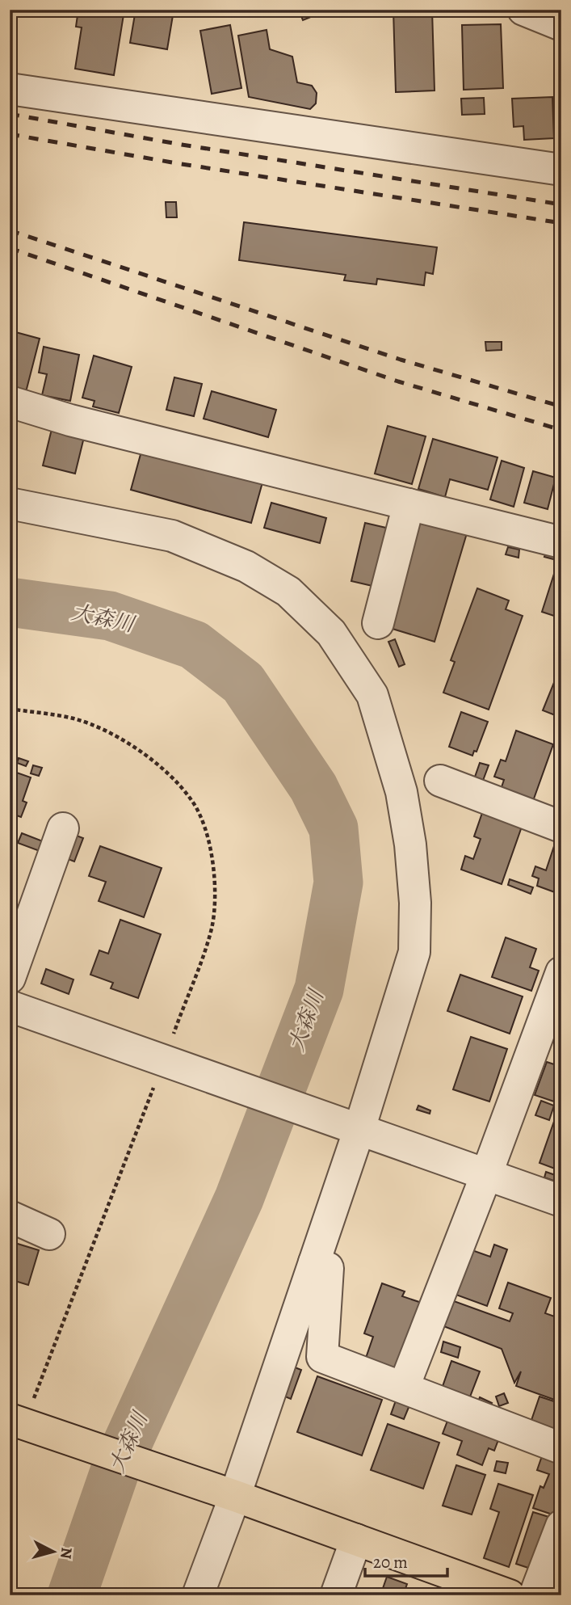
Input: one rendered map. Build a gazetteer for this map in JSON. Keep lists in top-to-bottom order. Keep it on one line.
{"water":["大森川"],"scale_bar":"20 m","north":"right"}
